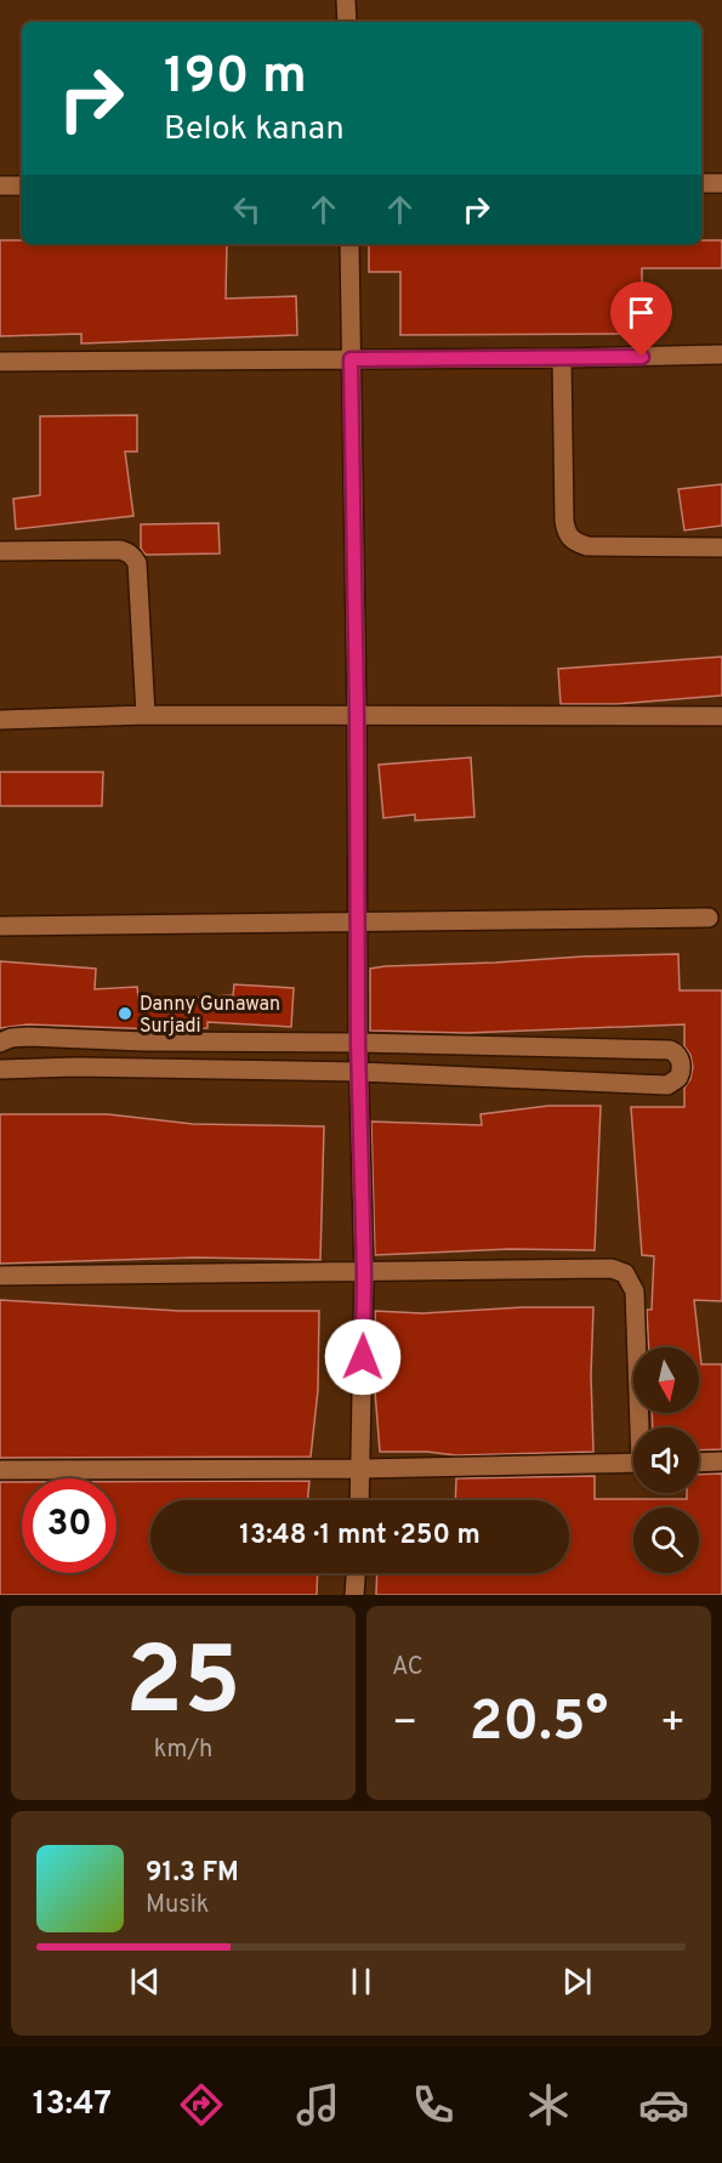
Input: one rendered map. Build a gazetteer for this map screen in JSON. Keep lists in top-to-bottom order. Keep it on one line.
{"places":["Danny Gunawan Surjadi"],"north":"bottom","page":{"turn":["190 m","Belok kanan"],"limit":"30","trip":"13:48 · 1 mnt · 250 m","tile":[["25","km/h"],"AC"],"heat":["−","20.5°","+"],"song":["91.3 FM","Musik"],"tabs":"13:47"}}
